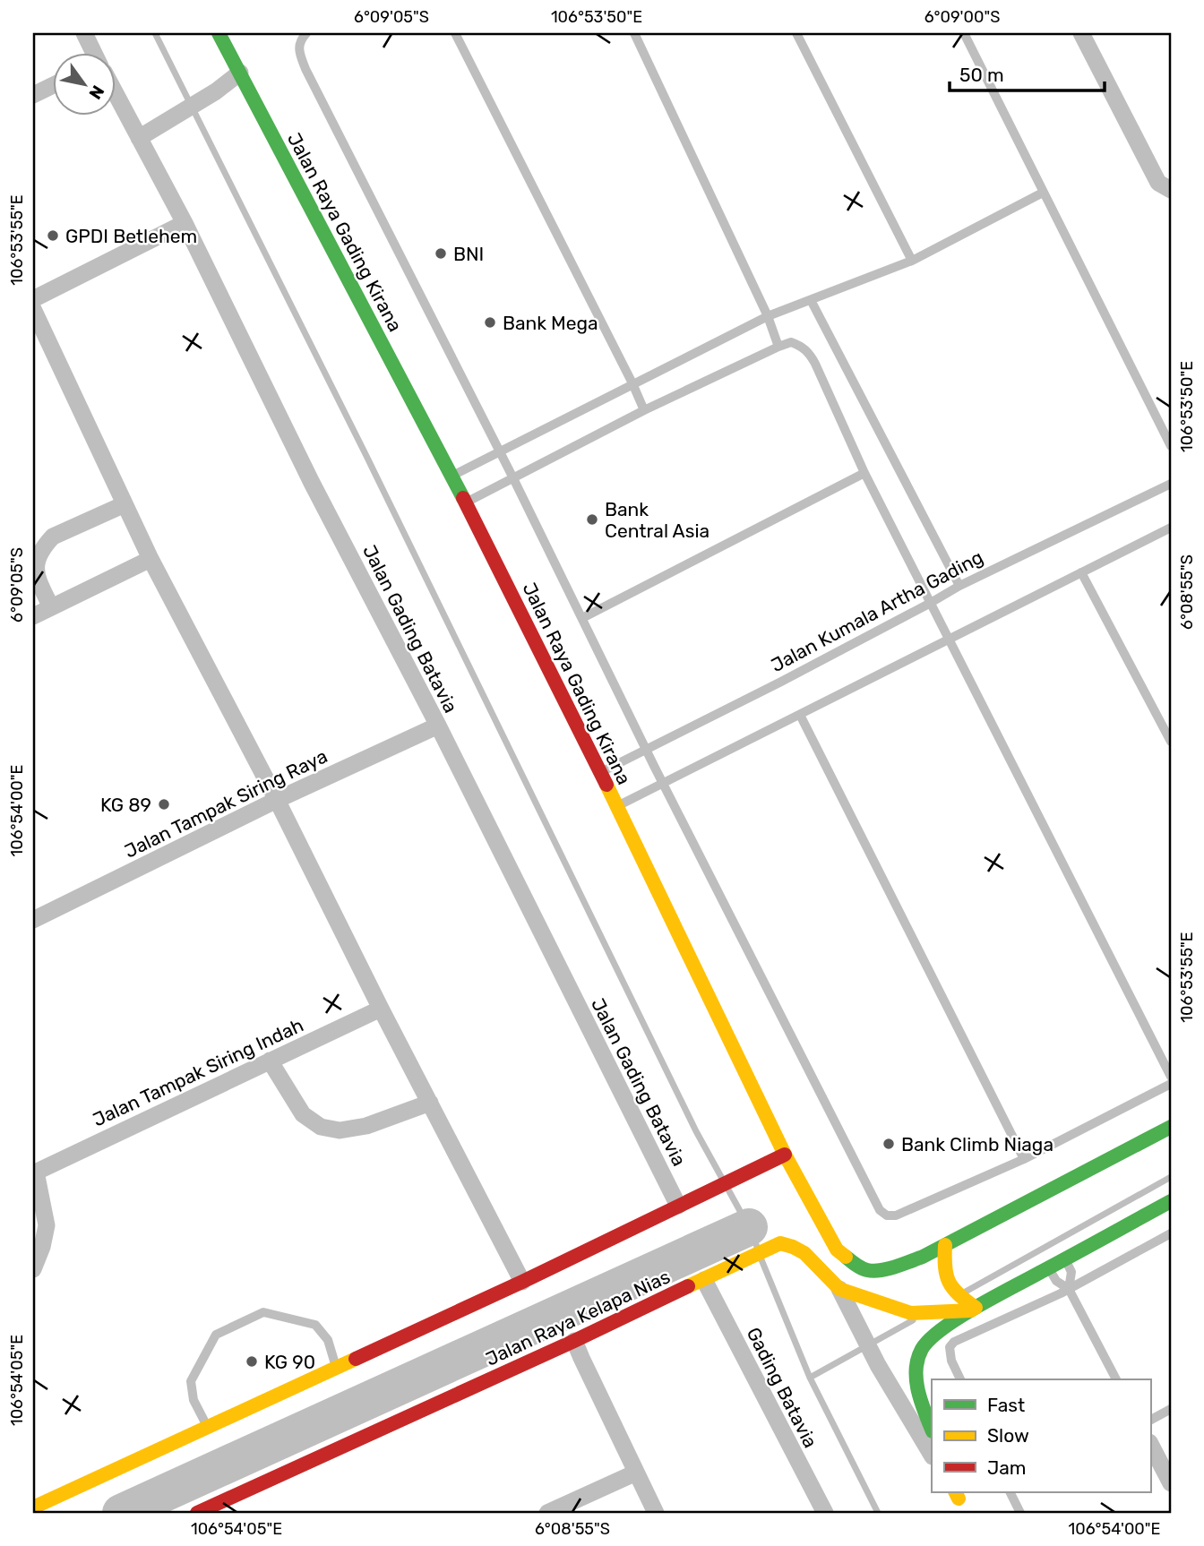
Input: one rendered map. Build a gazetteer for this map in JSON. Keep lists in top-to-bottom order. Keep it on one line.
{"streets":{"main road":["Jalan Raya Gading Kirana","Jalan Raya Kelapa Nias"],"street":["Jalan Gading Batavia","Jalan Tampak Siring Raya","Jalan Tampak Siring Indah","Gading Batavia"],"lane":["Jalan Kumala Artha Gading"]},"crossings":[["Jalan Raya Gading Kirana","Jalan Kumala Artha Gading"],["Jalan Gading Batavia","Jalan Tampak Siring Raya"],["Jalan Raya Kelapa Nias","Gading Batavia"]],"places":["GPDI Betlehem","BNI","Bank Mega","Bank Central Asia","KG 89","Bank Climb Niaga","KG 90"],"legend":["Fast","Slow","Jam"],"scale_bar":"50 m","north":"bottom right","coordinates":["6°09'05\"S","106°53'50\"E","6°09'00\"S","106°53'55\"E","6°08'55\"S","106°54'00\"E","106°54'05\"E"]}
